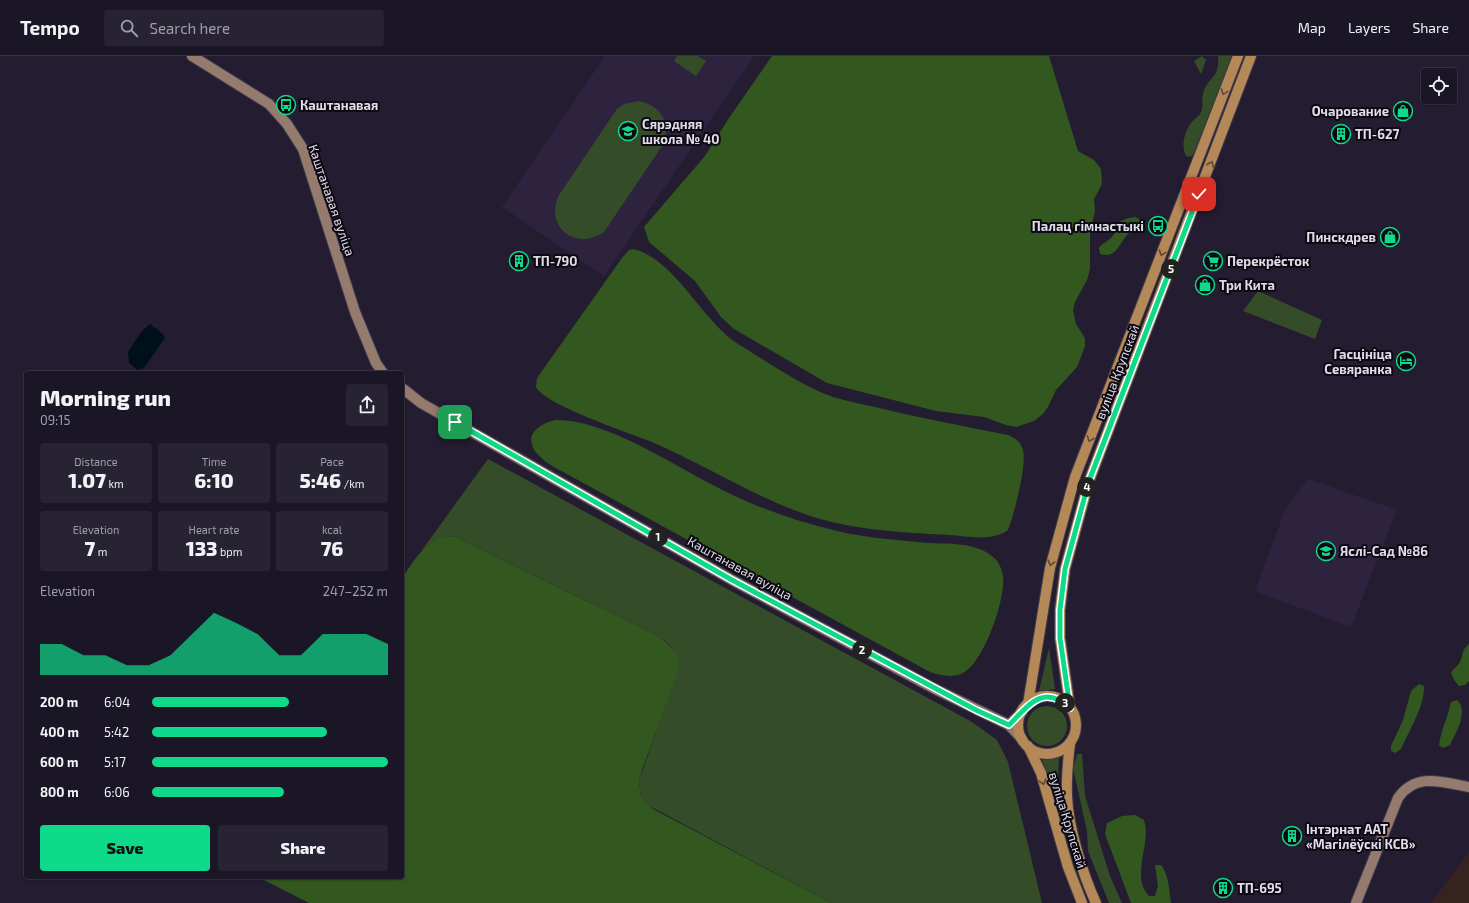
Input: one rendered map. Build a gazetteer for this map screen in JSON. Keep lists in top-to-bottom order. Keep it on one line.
{"streets":{"main road":["Каштанавая вуліца","вуліца Крупскай"]},"places":{"bus stop":["Каштанавая","Палац гімнастыкі"],"shop":["Очарование","Пинскдрев","Три Кита"],"school or university":["Сярэдняя школа № 40","Яслі-Сад №86"],"building":["ТП-627","ТП-790","Інтэрнат ААТ «Магілёўскі КСВ»","ТП-695"],"supermarket":["Перекрёсток"],"hotel":["Гасцініца Севяранка"]},"page":{"header":"Tempo","search":"Search here","nav":["Map","Layers","Share"],"pins":["5","4","1","2","3"],"heading":["Morning run","09:15"],"stats":[["Distance","1.07 km"],["Time","6:10"],["Pace","5:46 /km"],["Elevation","7 m"],["Heart rate","133 bpm"],["kcal","76"]],"chart":["Elevation","247–252 m"],"list":[{"name":"200 m","note":"6:04"},{"name":"400 m","note":"5:42"},{"name":"600 m","note":"5:17"},{"name":"800 m","note":"6:06"}],"buttons":["Save","Share"]}}
